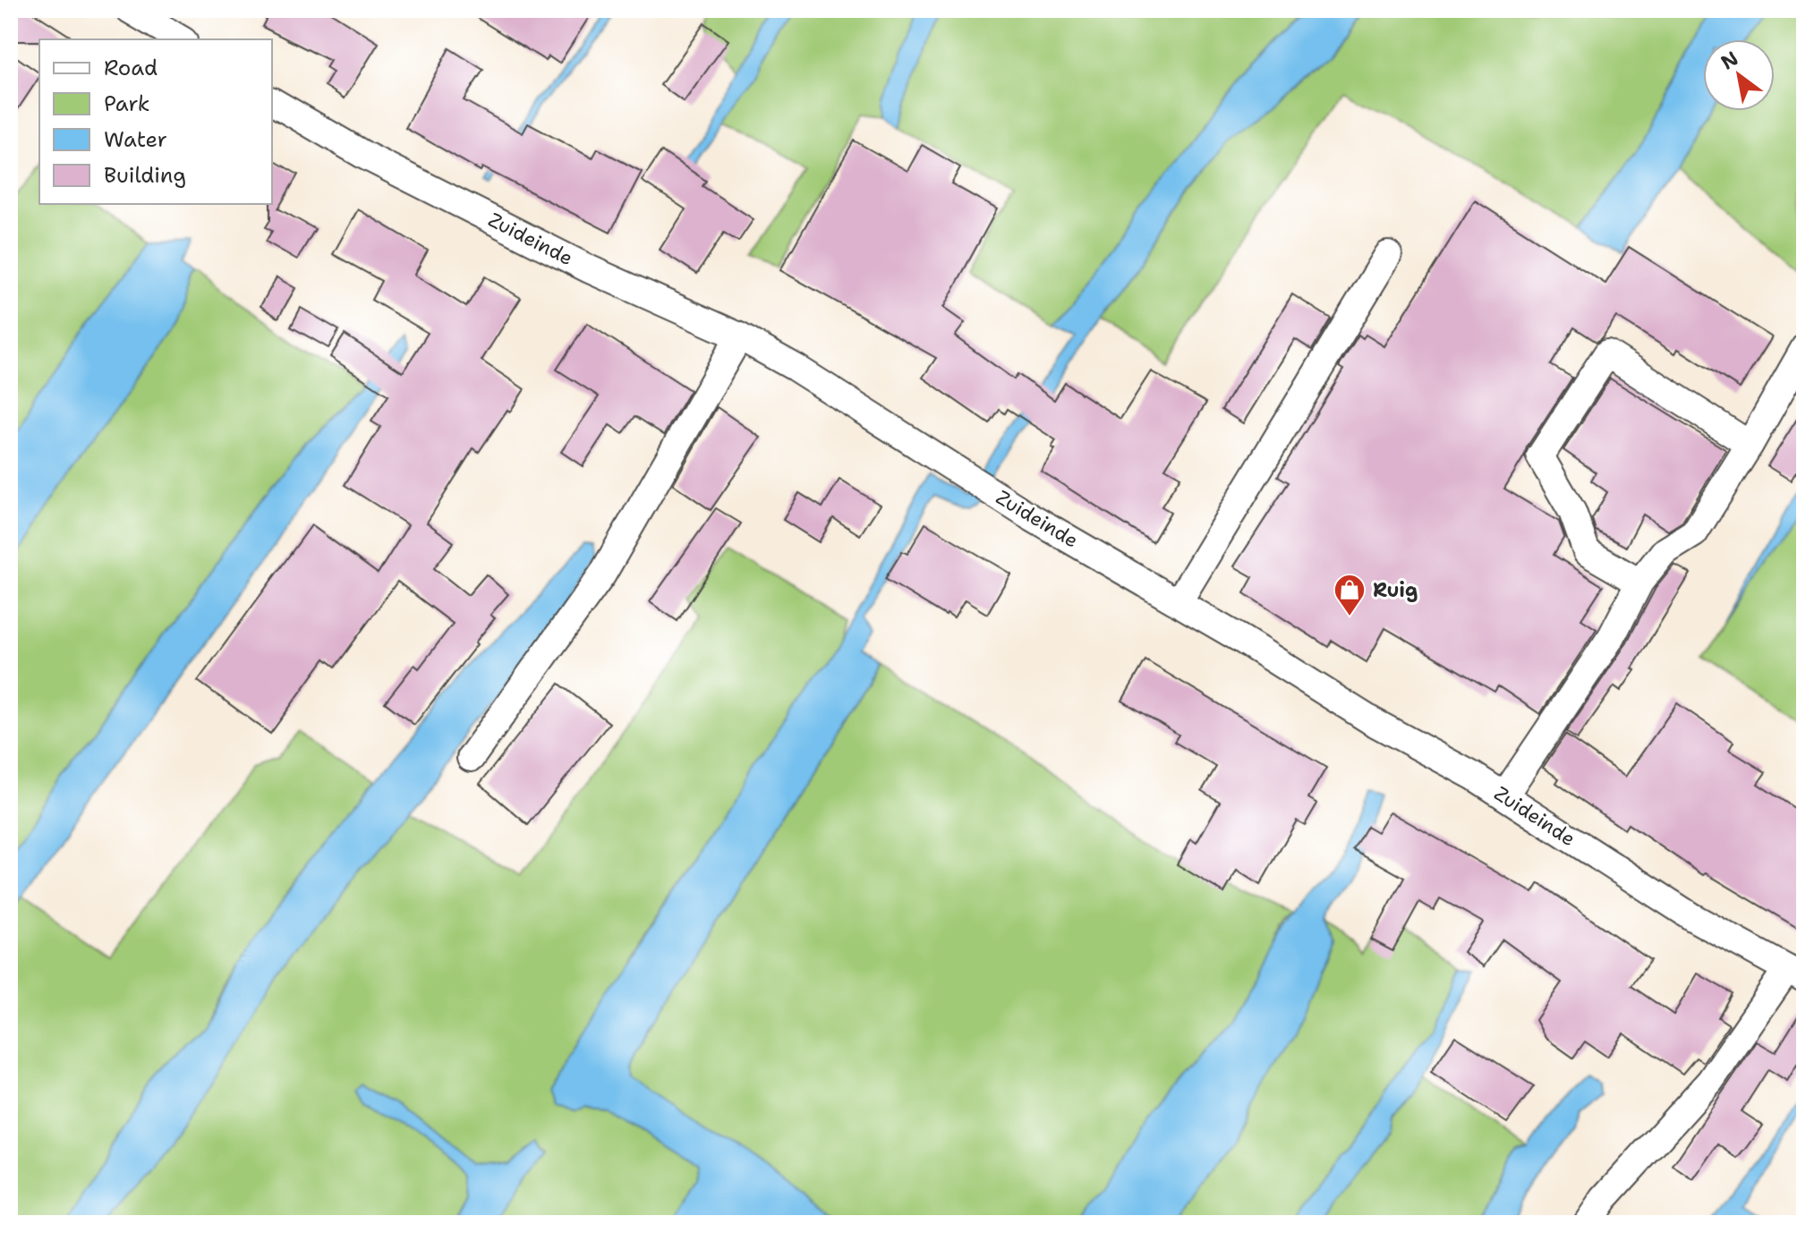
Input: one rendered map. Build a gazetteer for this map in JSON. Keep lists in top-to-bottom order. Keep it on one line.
{"streets":{"street":["Zuideinde"]},"places":{"shop":["Ruig"]},"legend":["Road","Park","Water","Building"],"north":"top left"}
